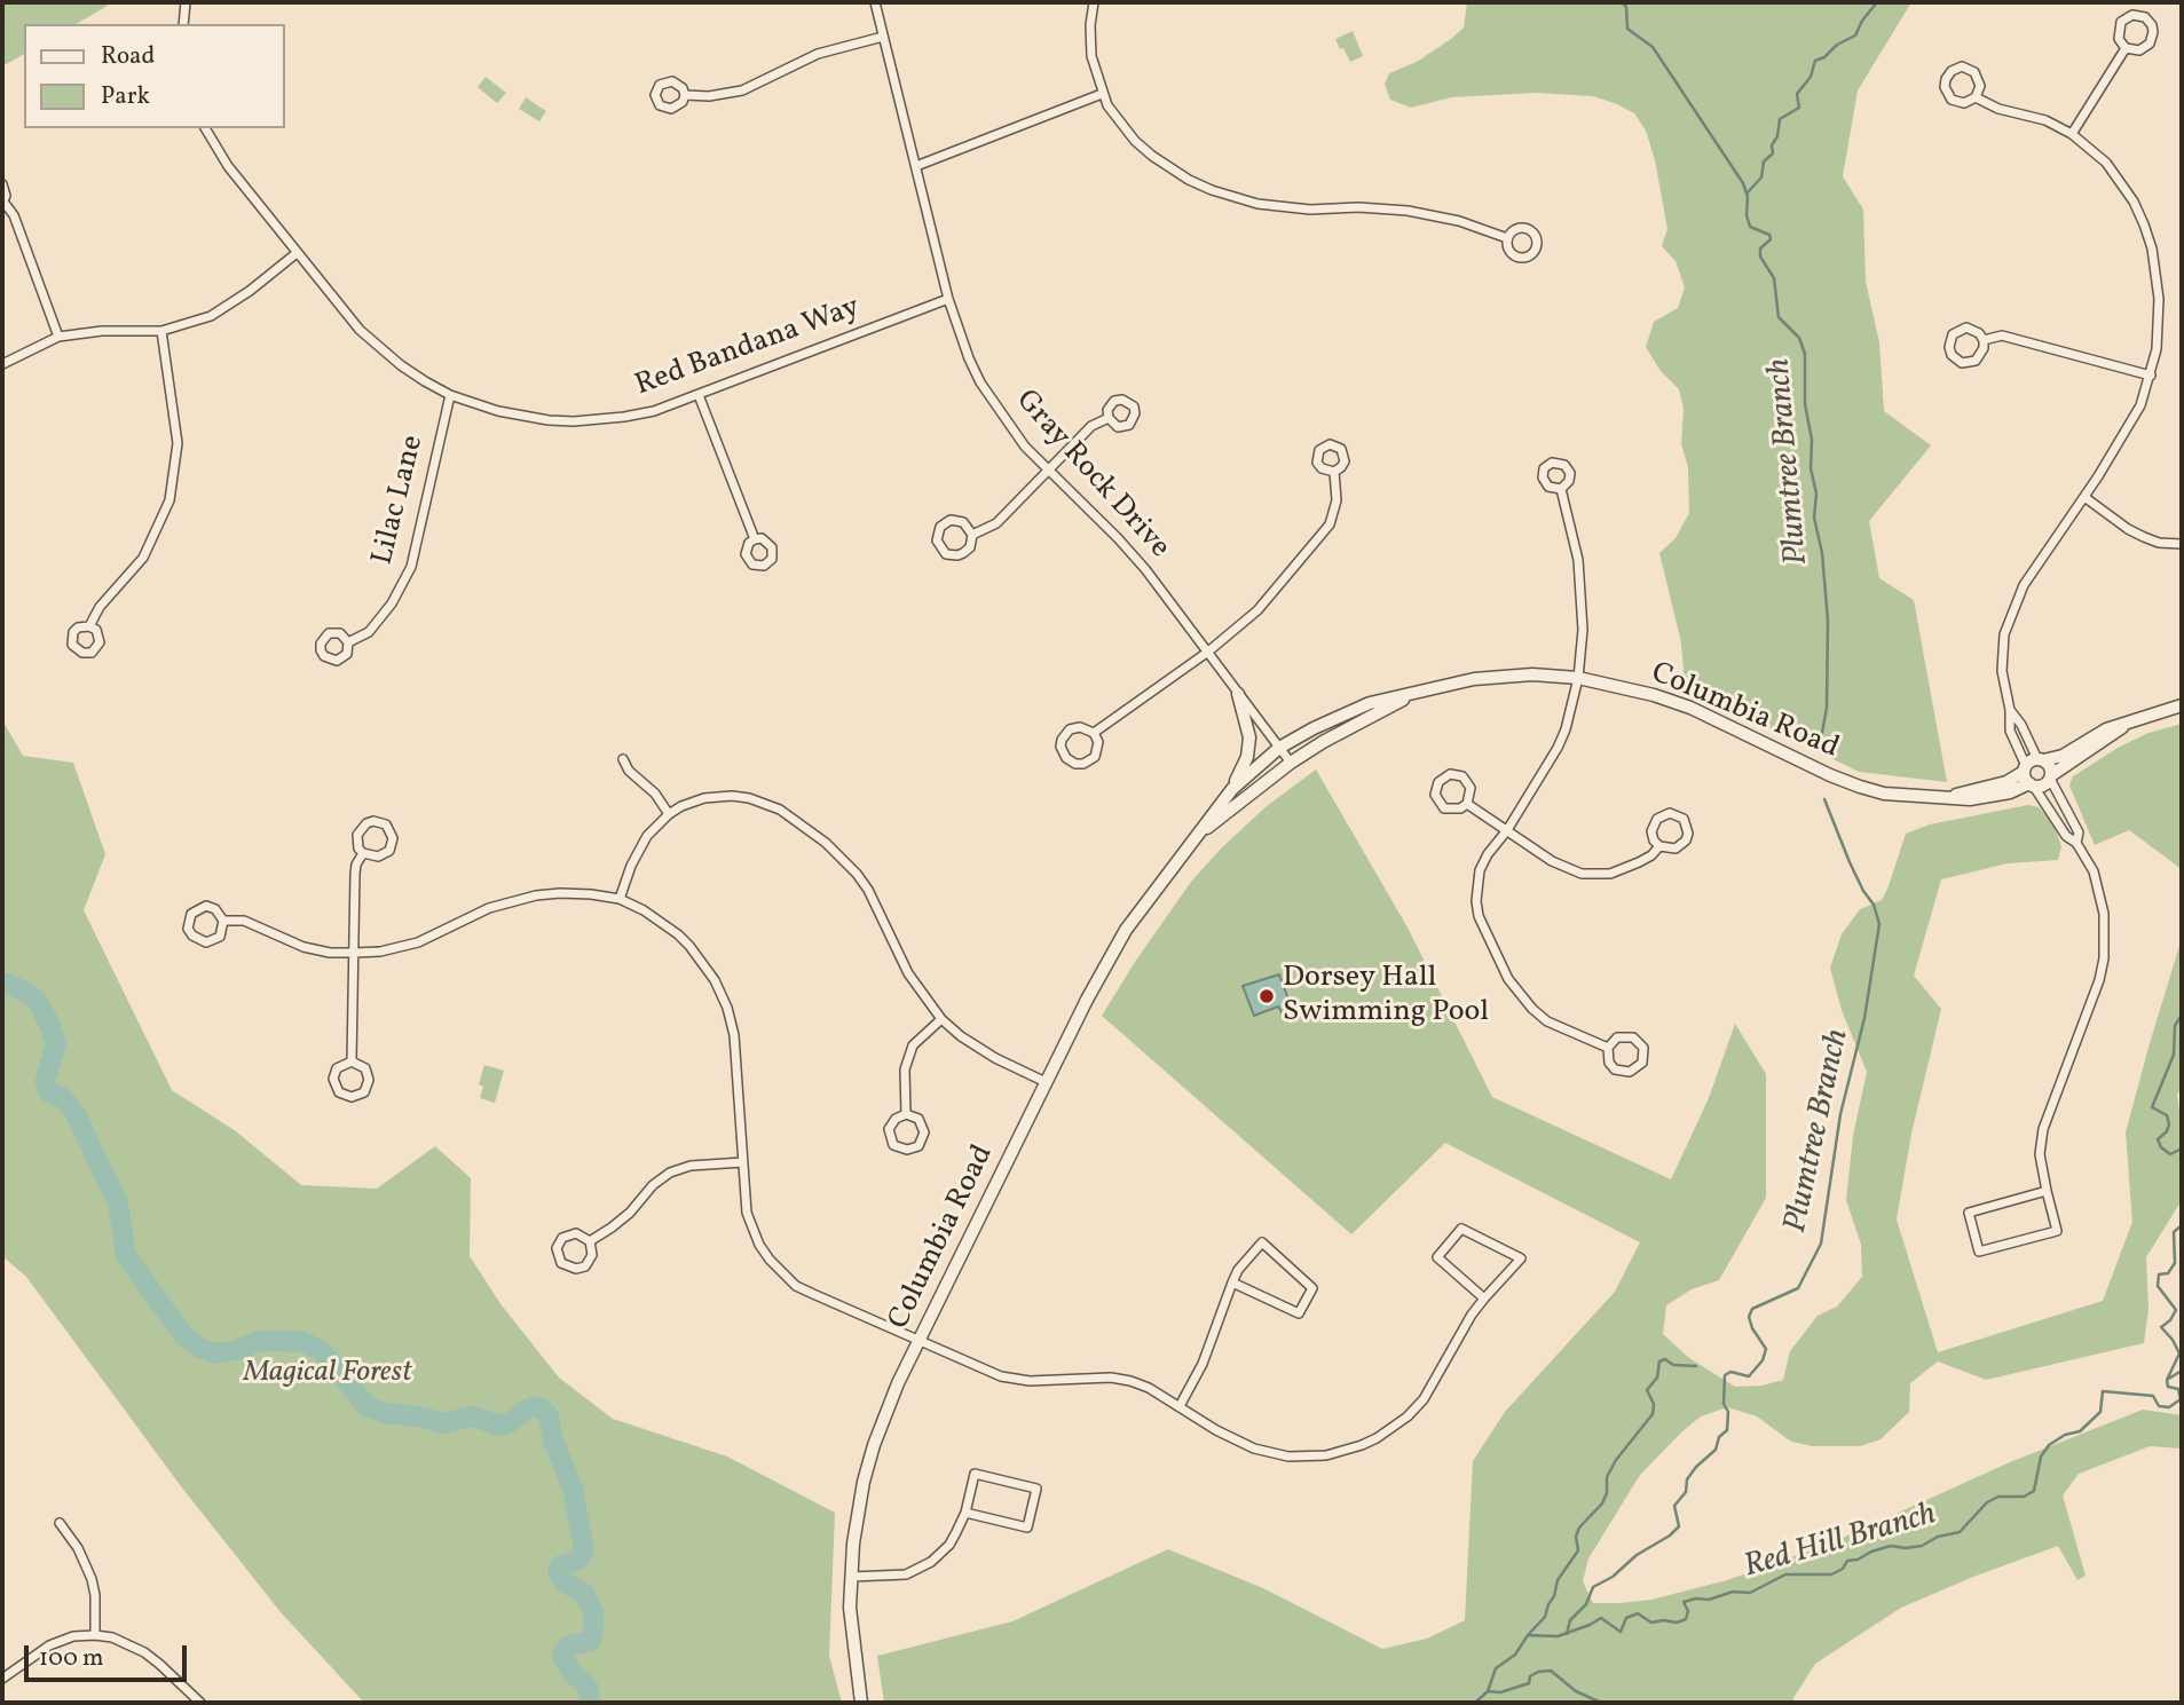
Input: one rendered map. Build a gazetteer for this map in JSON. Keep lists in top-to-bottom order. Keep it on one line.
{"streets":{"street":["Red Bandana Way","Gray Rock Drive","Lilac Lane","Columbia Road"]},"crossings":[["Red Bandana Way","Gray Rock Drive"],["Red Bandana Way","Lilac Lane"],["Gray Rock Drive","Columbia Road"]],"water":["Plumtree Branch","Red Hill Branch"],"parks":["Magical Forest"],"places":["Dorsey Hall Swimming Pool"],"legend":["Road","Park"],"scale_bar":"100 m"}
